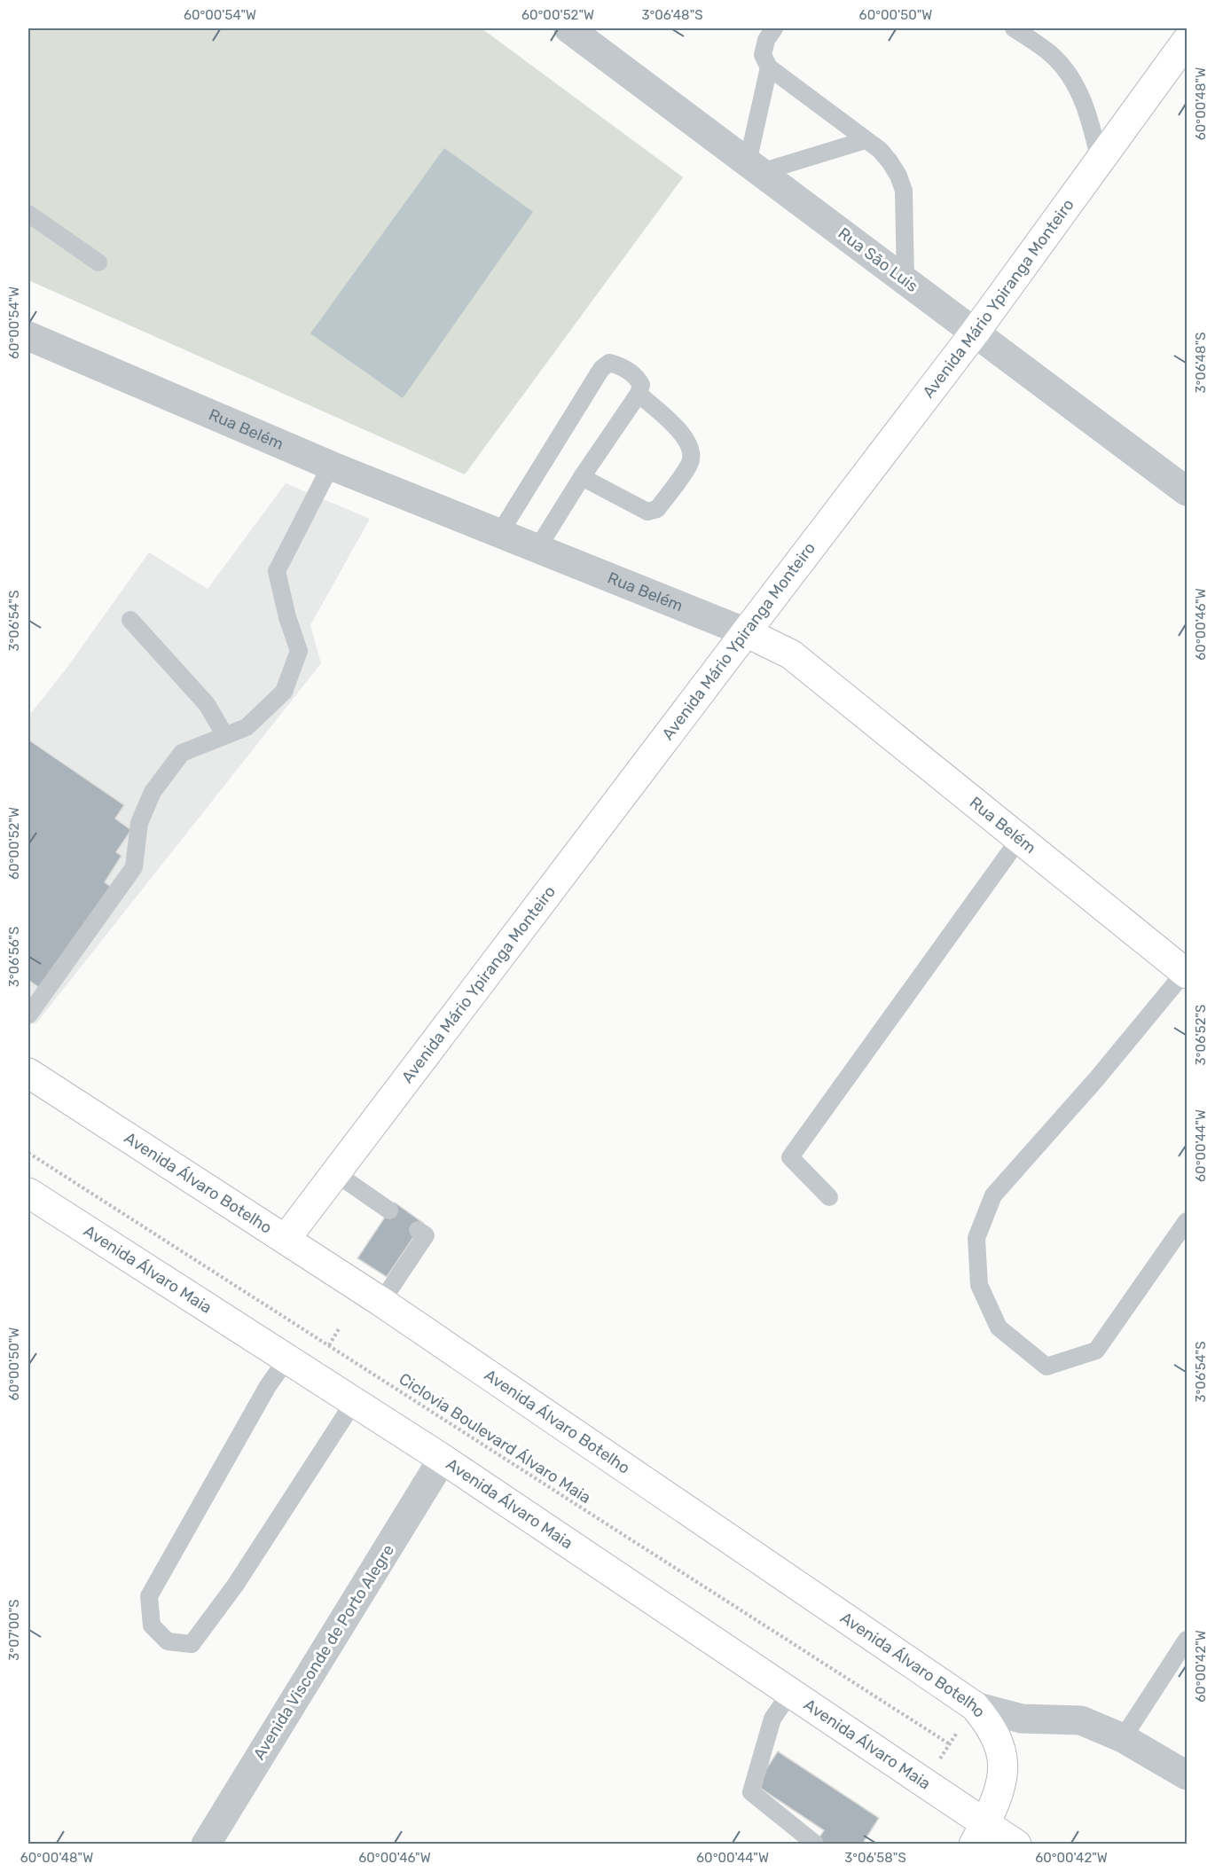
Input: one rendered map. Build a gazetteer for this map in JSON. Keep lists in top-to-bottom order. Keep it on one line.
{"streets":{"main road":["Avenida Mário Ypiranga Monteiro","Rua Belém","Avenida Álvaro Botelho","Avenida Álvaro Maia"],"street":["Rua São Luis","Avenida Visconde de Porto Alegre"],"path":["Ciclovia Boulevard Álvaro Maia"]},"crossings":[["Rua São Luis","Avenida Mário Ypiranga Monteiro"],["Avenida Mário Ypiranga Monteiro","Rua Belém"],["Avenida Mário Ypiranga Monteiro","Avenida Álvaro Botelho"],["Avenida Álvaro Botelho","Avenida Álvaro Maia"],["Avenida Álvaro Maia","Avenida Visconde de Porto Alegre"]],"coordinates":["60°00'54\"W","60°00'52\"W","3°06'48\"S","60°00'50\"W","60°00'48\"W","3°06'54\"S","60°00'46\"W","3°06'56\"S","3°06'52\"S","60°00'44\"W","3°07'00\"S","60°00'42\"W","3°06'58\"S"]}
